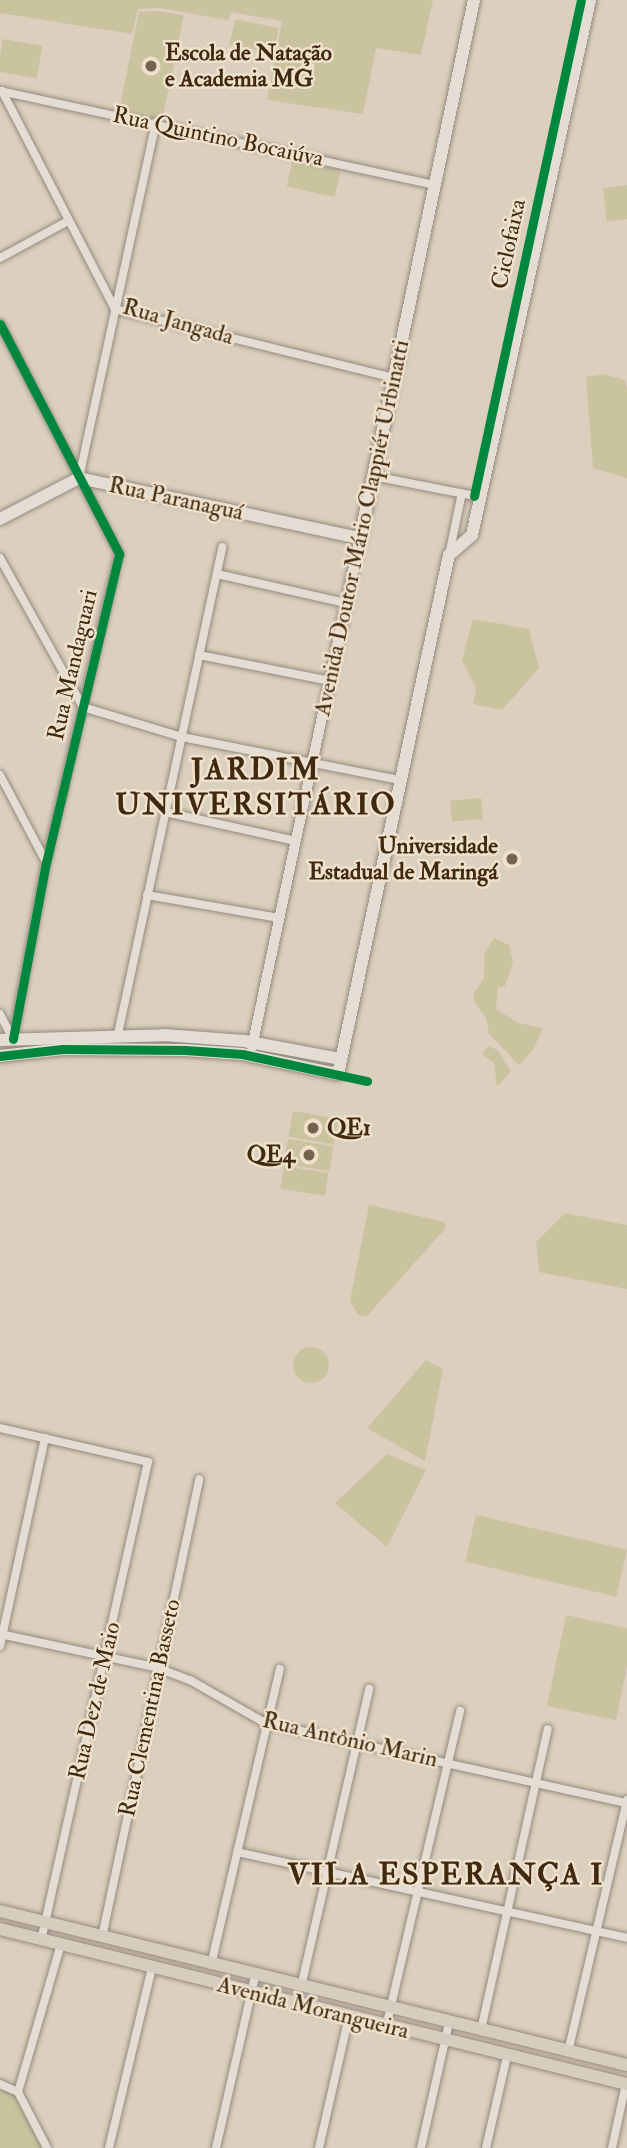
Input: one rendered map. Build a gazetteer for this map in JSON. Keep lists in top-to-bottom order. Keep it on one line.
{"streets":{"main road":["Rua Paranaguá","Avenida Doutor Mário Clappiér Urbinatti","Avenida Morangueira"],"street":["Rua Quintino Bocaiúva","Rua Jangada","Rua Mandaguari","Rua Dez de Maio","Rua Clementina Basseto","Rua Antônio Marin"],"cycle path":["Ciclofaixa"]},"crossings":[["Rua Quintino Bocaiúva","Rua Jangada"],["Rua Quintino Bocaiúva","Avenida Doutor Mário Clappiér Urbinatti"],["Rua Jangada","Avenida Doutor Mário Clappiér Urbinatti"],["Rua Paranaguá","Avenida Doutor Mário Clappiér Urbinatti"],["Rua Paranaguá","Rua Mandaguari"],["Rua Dez de Maio","Rua Antônio Marin"],["Rua Dez de Maio","Avenida Morangueira"],["Rua Clementina Basseto","Rua Antônio Marin"],["Rua Clementina Basseto","Avenida Morangueira"]],"districts":["JARDIM UNIVERSITÁRIO","VILA ESPERANÇA I"],"places":["Escola de Natação e Academia MG","Universidade Estadual de Maringá","QE1","QE4"]}
